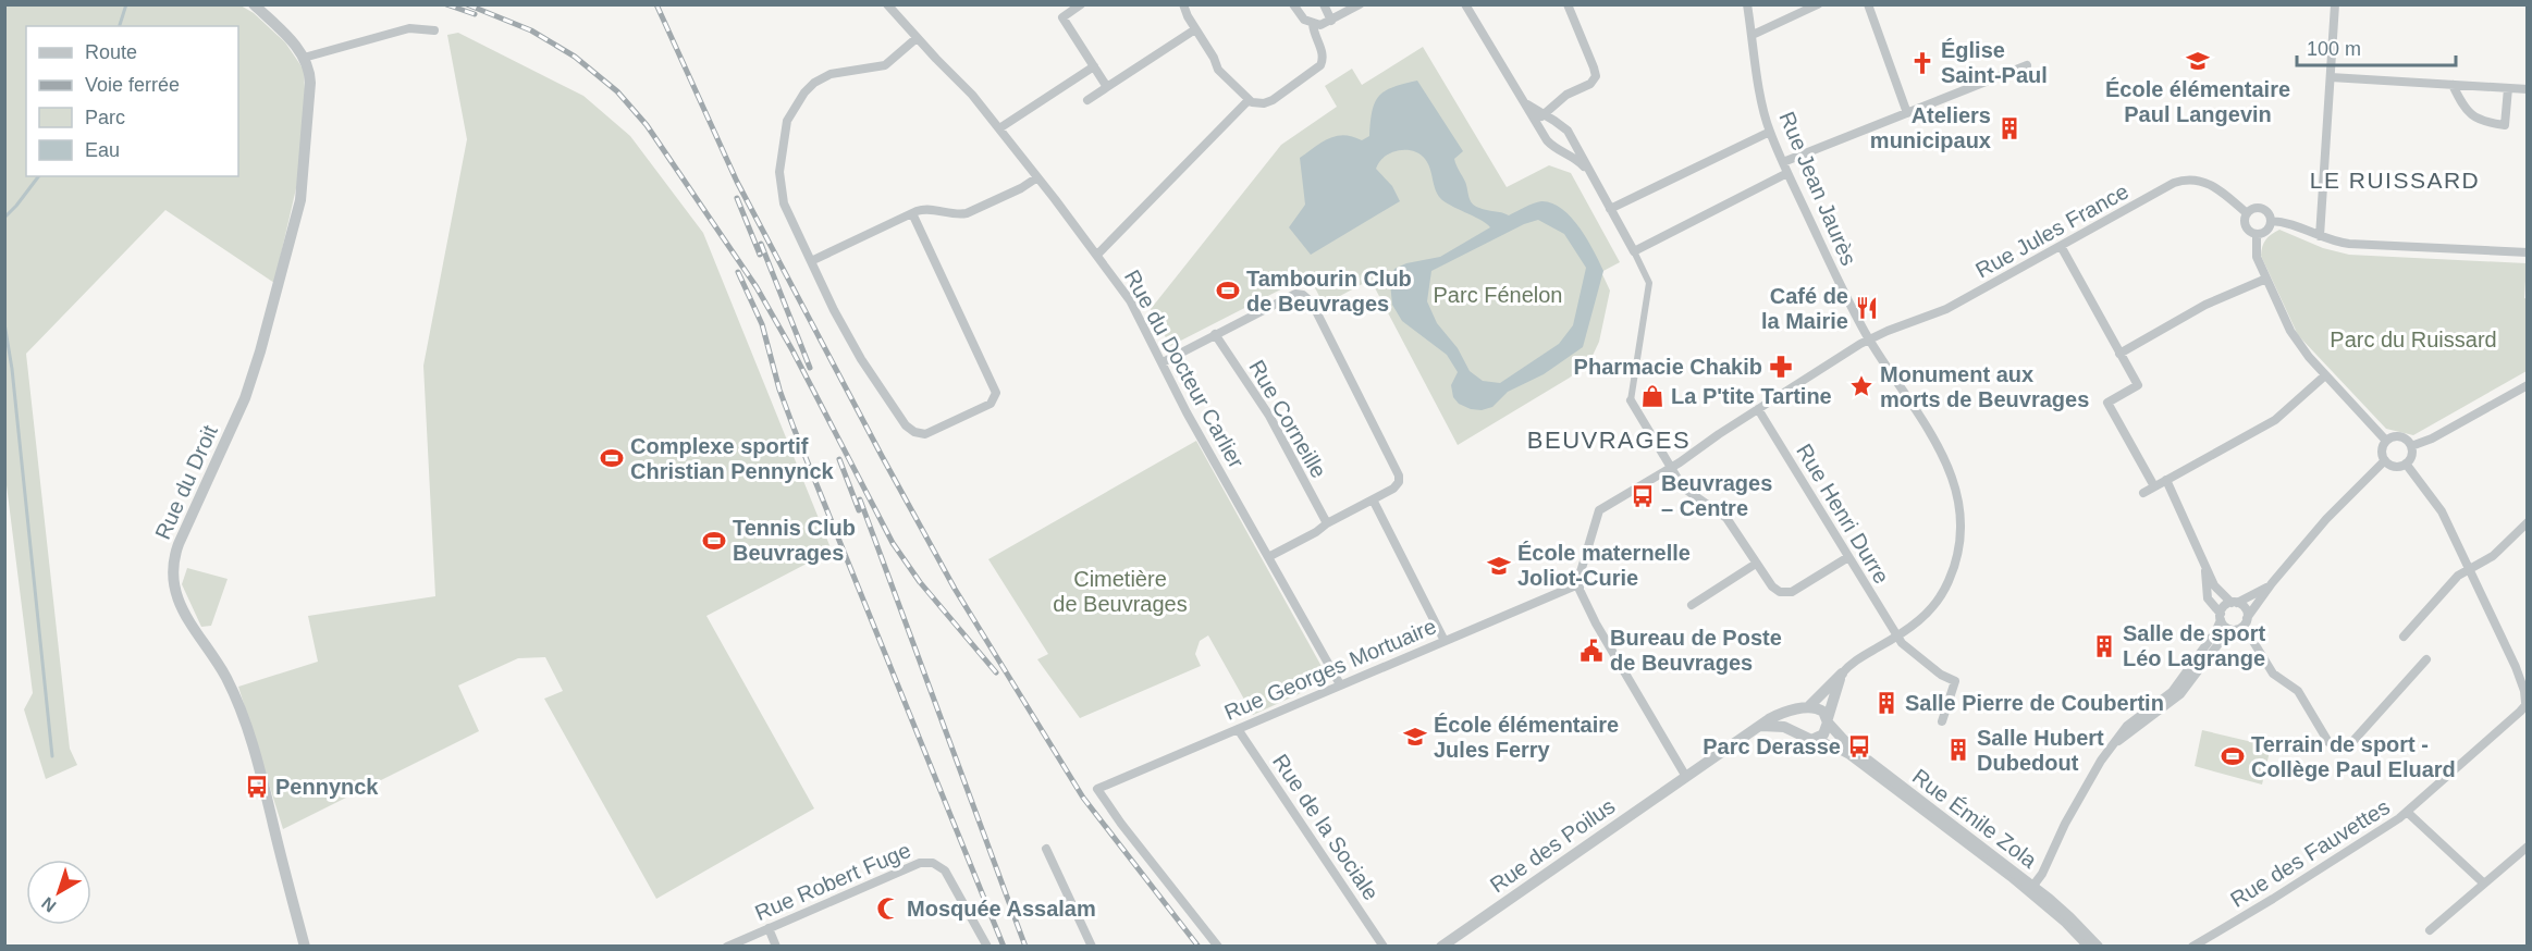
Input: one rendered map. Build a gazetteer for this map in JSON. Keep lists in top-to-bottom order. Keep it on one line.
{"streets":{"street":["Rue Jean Jaurès","Rue Jules France","Rue du Docteur Carlier","Rue Corneille","Rue du Droit","Rue Henri Durre","Rue Georges Mortuaire","Rue Émile Zola","Rue de la Sociale","Rue des Poilus","Rue des Fauvettes","Rue Robert Fuge"]},"crossings":[["Rue Jean Jaurès","Rue Jules France"],["Rue Jean Jaurès","Rue Henri Durre"],["Rue Jules France","Rue Henri Durre"],["Rue Jules France","Rue Georges Mortuaire"],["Rue du Docteur Carlier","Rue Georges Mortuaire"],["Rue Georges Mortuaire","Rue de la Sociale"],["Rue Émile Zola","Rue des Poilus"]],"districts":["LE RUISSARD","BEUVRAGES"],"parks":["Parc Fénelon","Parc du Ruissard","Cimetière de Beuvrages"],"places":{"school or university":["École élémentaire Paul Langevin","École maternelle Joliot-Curie","École élémentaire Jules Ferry"],"church":["Église Saint-Paul"],"building":["Ateliers municipaux","Salle de sport Léo Lagrange","Salle Pierre de Coubertin","Salle Hubert Dubedout"],"sports":["Tambourin Club de Beuvrages","Complexe sportif Christian Pennynck","Tennis Club Beuvrages","Terrain de sport - Collège Paul Eluard"],"restaurant":["Café de la Mairie"],"pharmacy":["Pharmacie Chakib"],"place":["Monument aux morts de Beuvrages"],"shop":["La P'tite Tartine"],"bus stop":["Beuvrages – Centre","Parc Derasse","Pennynck"],"public building":["Bureau de Poste de Beuvrages"],"mosque":["Mosquée Assalam"]},"legend":["Route","Voie ferrée","Parc","Eau"],"scale_bar":"100 m","north":"bottom left"}
